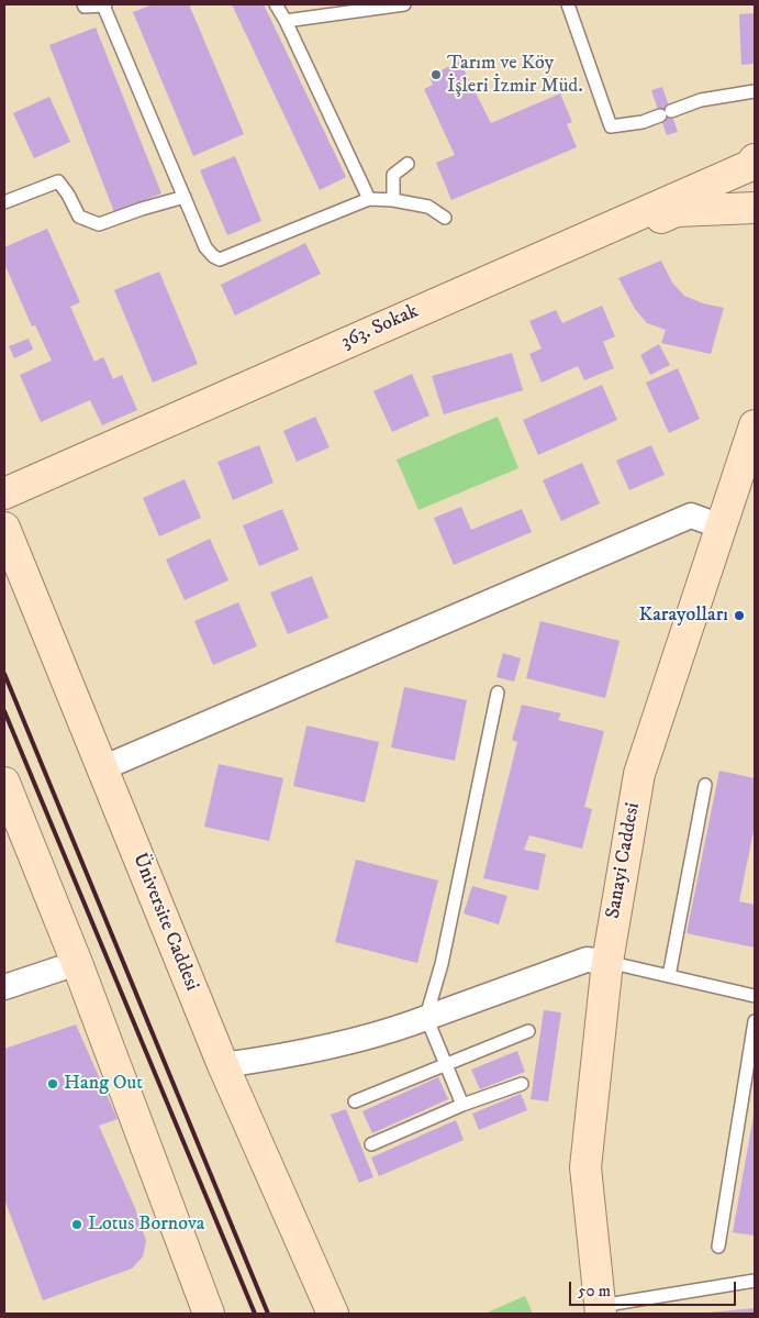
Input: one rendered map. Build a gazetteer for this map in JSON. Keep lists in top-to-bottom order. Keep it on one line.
{"streets":{"street":["363. Sokak","Sanayi Caddesi","Üniversite Caddesi"]},"places":["Tarım ve Köy İşleri İzmir Müd.","Karayolları","Hang Out","Lotus Bornova"],"scale_bar":"50 m"}
